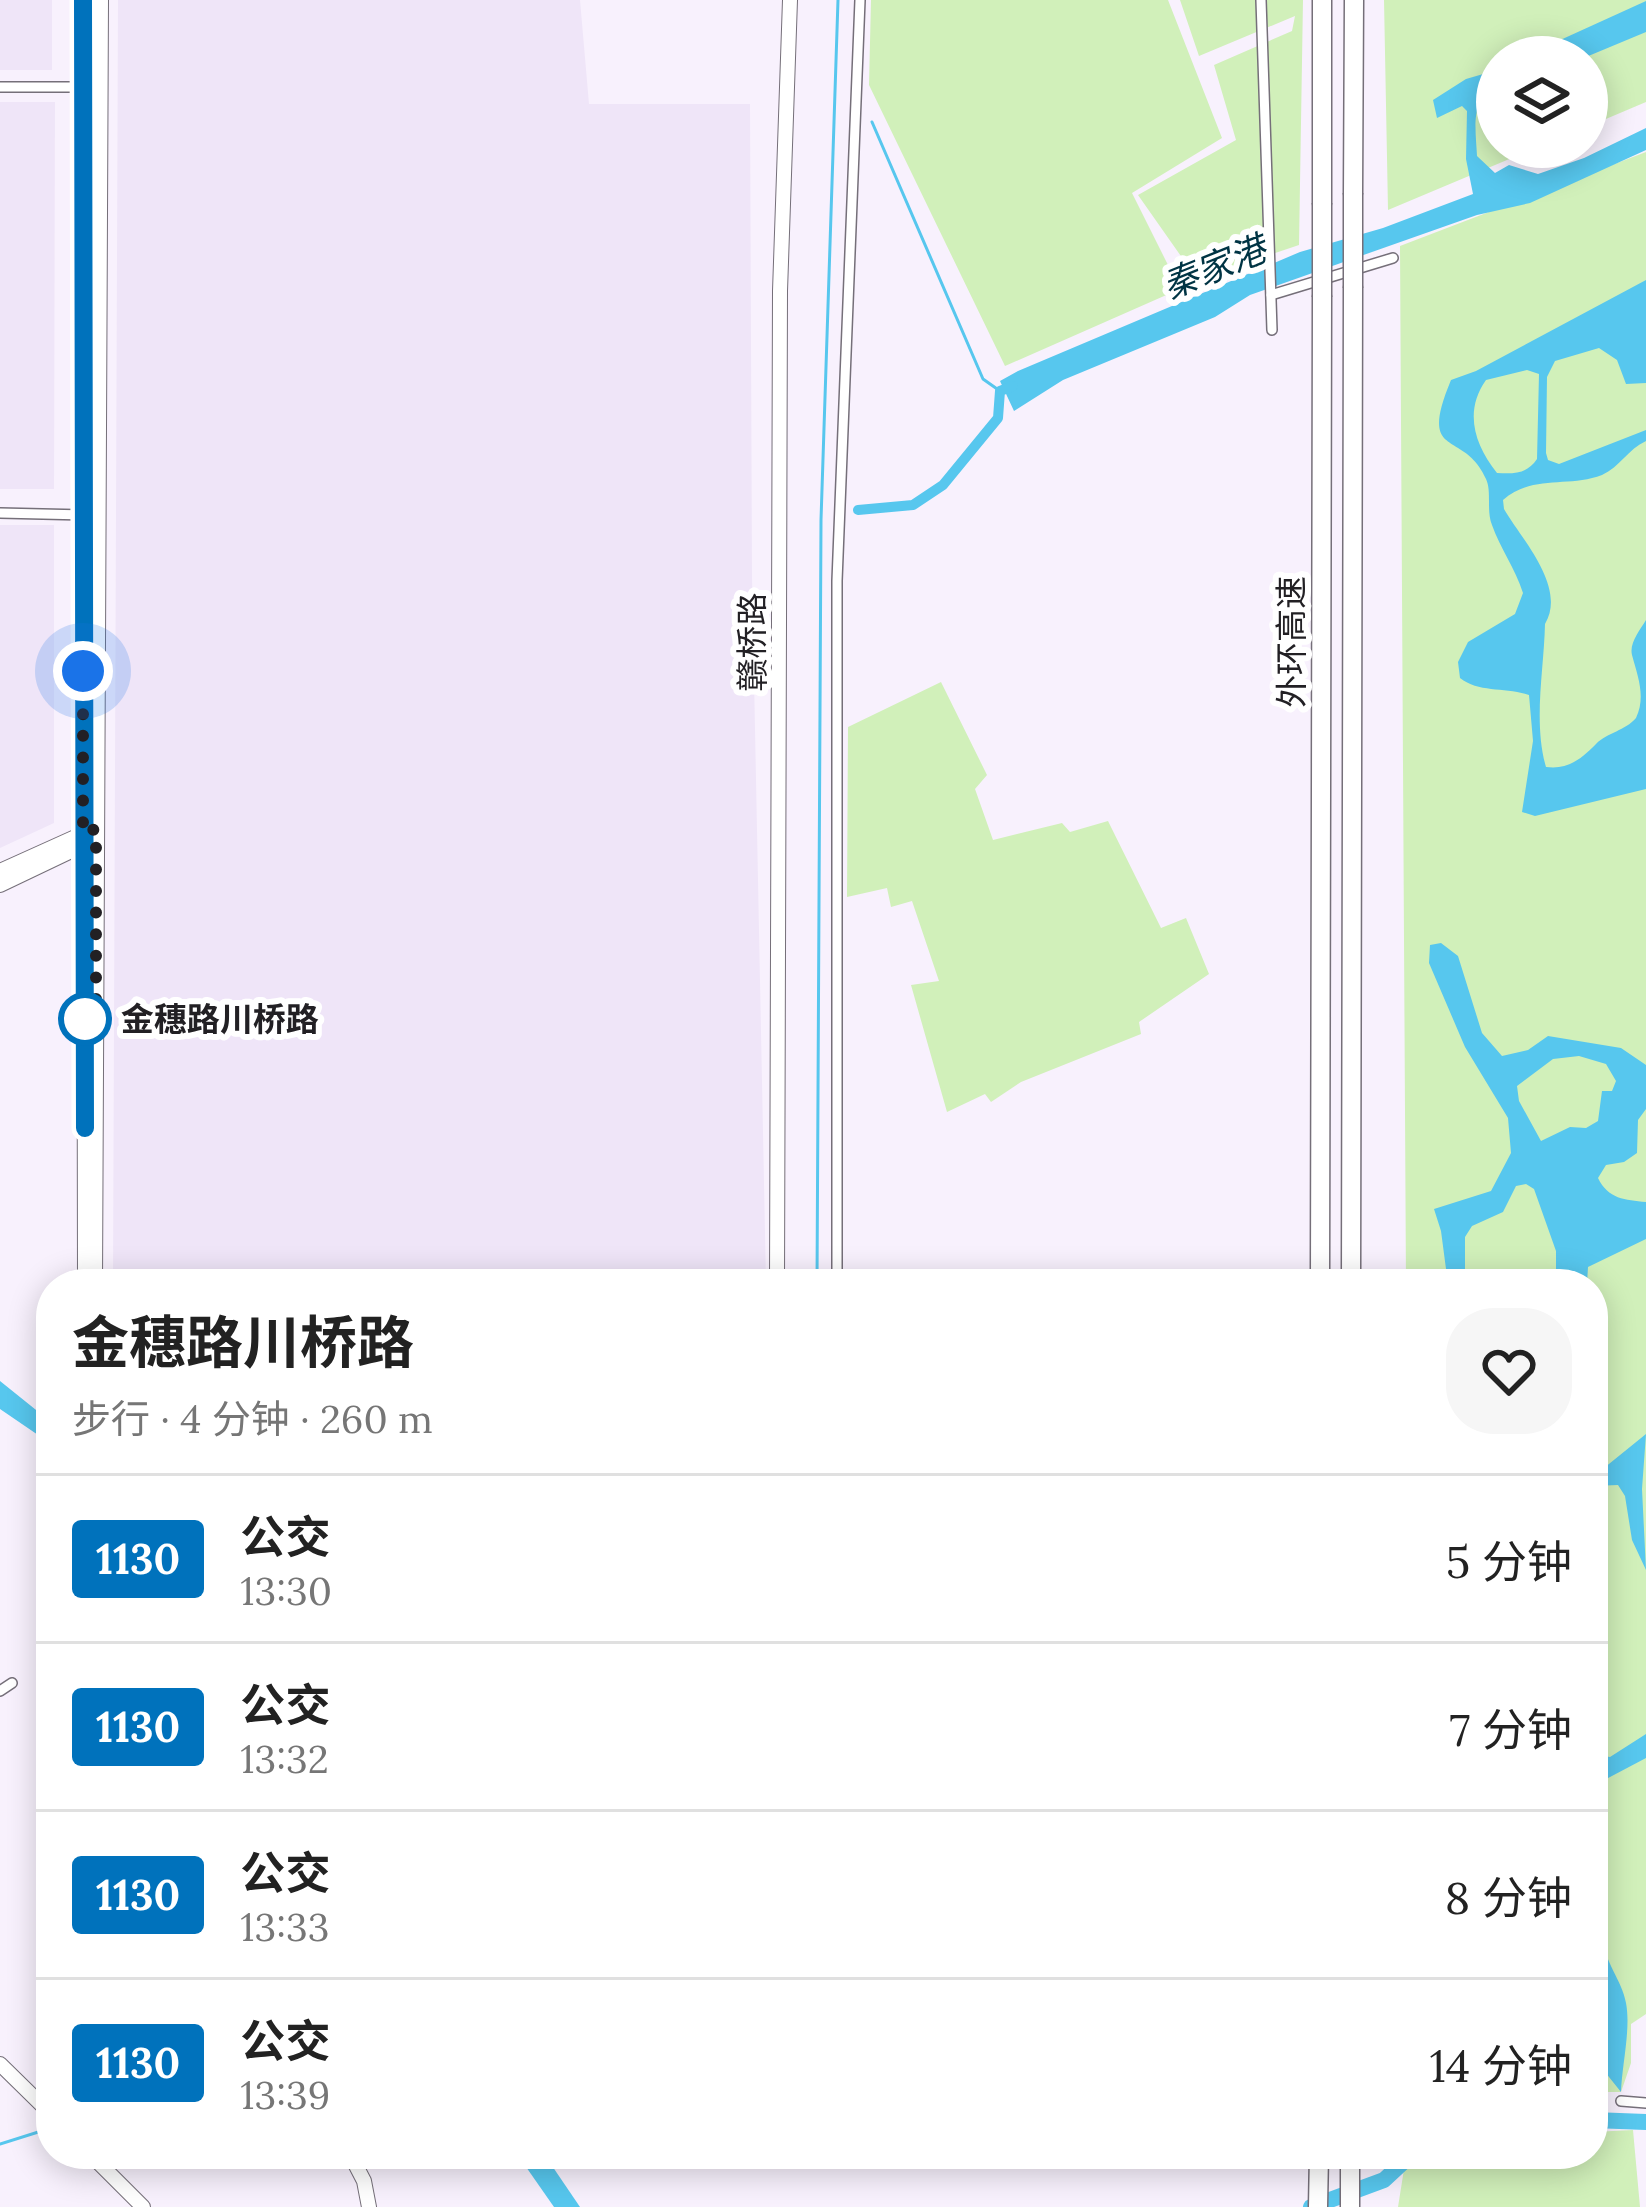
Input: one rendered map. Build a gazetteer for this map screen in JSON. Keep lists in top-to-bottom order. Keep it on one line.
{"streets":{"highway":["外环高速"],"street":["赣桥路"]},"water":["秦家港"],"places":["金穗路川桥路"],"lines":["bus line 1130"],"page":{"heading":["金穗路川桥路","步行 · 4 分钟 · 260 m"],"list":[{"mark":"1130","name":"公交","note":"13:30","value":"5 分钟"},{"mark":"1130","name":"公交","note":"13:32","value":"7 分钟"},{"mark":"1130","name":"公交","note":"13:33","value":"8 分钟"},{"mark":"1130","name":"公交","note":"13:39","value":"14 分钟"}]}}
